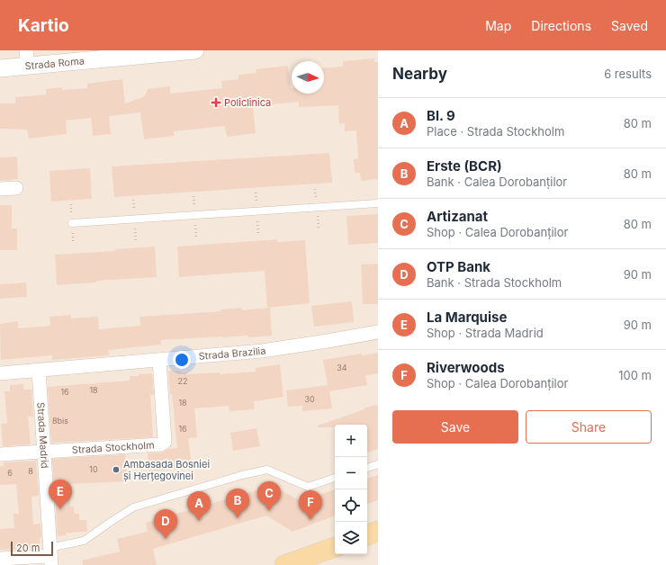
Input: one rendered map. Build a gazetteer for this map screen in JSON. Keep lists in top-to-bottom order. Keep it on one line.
{"streets":{"street":["Strada Roma","Strada Brazilia","Strada Madrid","Strada Stockholm"]},"crossings":[["Strada Brazilia","Strada Madrid"],["Strada Brazilia","Strada Stockholm"],["Strada Madrid","Strada Stockholm"]],"places":{"health":["Policlinica"],"other":["Ambasada Bosniei și Herțegovinei"]},"house_numbers":["34","22","18","16","30","18","8bis","16","10","8","6"],"scale_bar":"20 m","north":"right","page":{"header":"Kartio","nav":["Map","Directions","Saved"],"heading":["Nearby","6 results"],"list":[{"mark":"A","name":"Bl. 9","note":"Place · Strada Stockholm","value":"80 m"},{"mark":"B","name":"Erste (BCR)","note":"Bank · Calea Dorobanților","value":"80 m"},{"mark":"C","name":"Artizanat","note":"Shop · Calea Dorobanților","value":"80 m"},{"mark":"D","name":"OTP Bank","note":"Bank · Strada Stockholm","value":"90 m"},{"mark":"E","name":"La Marquise","note":"Shop · Strada Madrid","value":"90 m"},{"mark":"F","name":"Riverwoods","note":"Shop · Calea Dorobanților","value":"100 m"}],"buttons":["Save","Share"],"map_buttons":["+","−"],"pins":["E","C","B","F","A","D"],"scale":"20 m"}}
